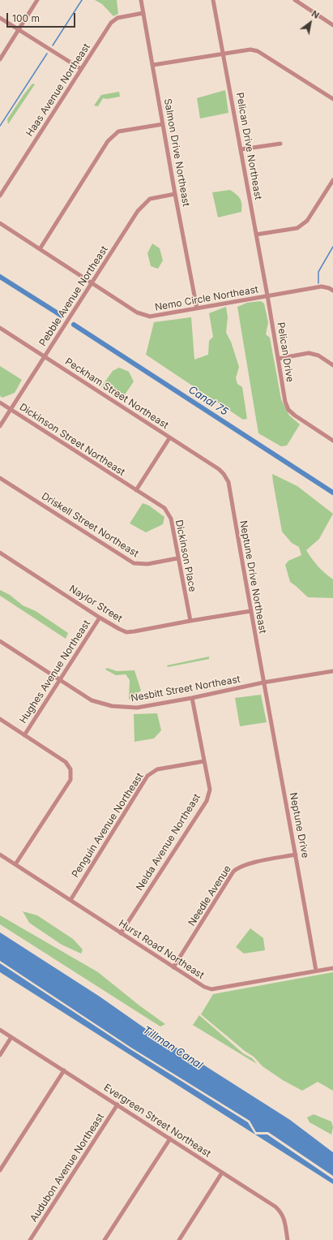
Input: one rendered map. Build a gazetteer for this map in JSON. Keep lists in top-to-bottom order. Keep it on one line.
{"streets":{"street":["Haas Avenue Northeast","Pelican Drive Northeast","Salmon Drive Northeast","Pebble Avenue Northeast","Nemo Circle Northeast","Pelican Drive","Peckham Street Northeast","Dickinson Street Northeast","Driskell Street Northeast","Dickinson Place","Neptune Drive Northeast","Naylor Street","Hughes Avenue Northeast","Nesbitt Street Northeast","Penguin Avenue Northeast","Neptune Drive","Nelda Avenue Northeast","Needle Avenue","Hurst Road Northeast","Evergreen Street Northeast","Audubon Avenue Northeast"]},"crossings":[["Haas Avenue Northeast","Salmon Drive Northeast"],["Pelican Drive Northeast","Nemo Circle Northeast"],["Pelican Drive Northeast","Pelican Drive"],["Salmon Drive Northeast","Pebble Avenue Northeast"],["Salmon Drive Northeast","Nemo Circle Northeast"],["Pebble Avenue Northeast","Nemo Circle Northeast"],["Pebble Avenue Northeast","Peckham Street Northeast"],["Pebble Avenue Northeast","Dickinson Street Northeast"],["Nemo Circle Northeast","Pelican Drive"],["Peckham Street Northeast","Neptune Drive Northeast"],["Dickinson Street Northeast","Dickinson Place"],["Driskell Street Northeast","Dickinson Place"],["Dickinson Place","Naylor Street"],["Neptune Drive Northeast","Naylor Street"],["Neptune Drive Northeast","Nesbitt Street Northeast"],["Neptune Drive Northeast","Neptune Drive"],["Naylor Street","Hughes Avenue Northeast"],["Hughes Avenue Northeast","Nesbitt Street Northeast"],["Nesbitt Street Northeast","Neptune Drive"],["Nesbitt Street Northeast","Nelda Avenue Northeast"],["Penguin Avenue Northeast","Nelda Avenue Northeast"],["Penguin Avenue Northeast","Hurst Road Northeast"],["Neptune Drive","Needle Avenue"],["Neptune Drive","Hurst Road Northeast"],["Nelda Avenue Northeast","Hurst Road Northeast"],["Needle Avenue","Hurst Road Northeast"],["Evergreen Street Northeast","Audubon Avenue Northeast"]],"water":["Canal 75","Tillman Canal"],"scale_bar":"100 m","north":"top right"}
